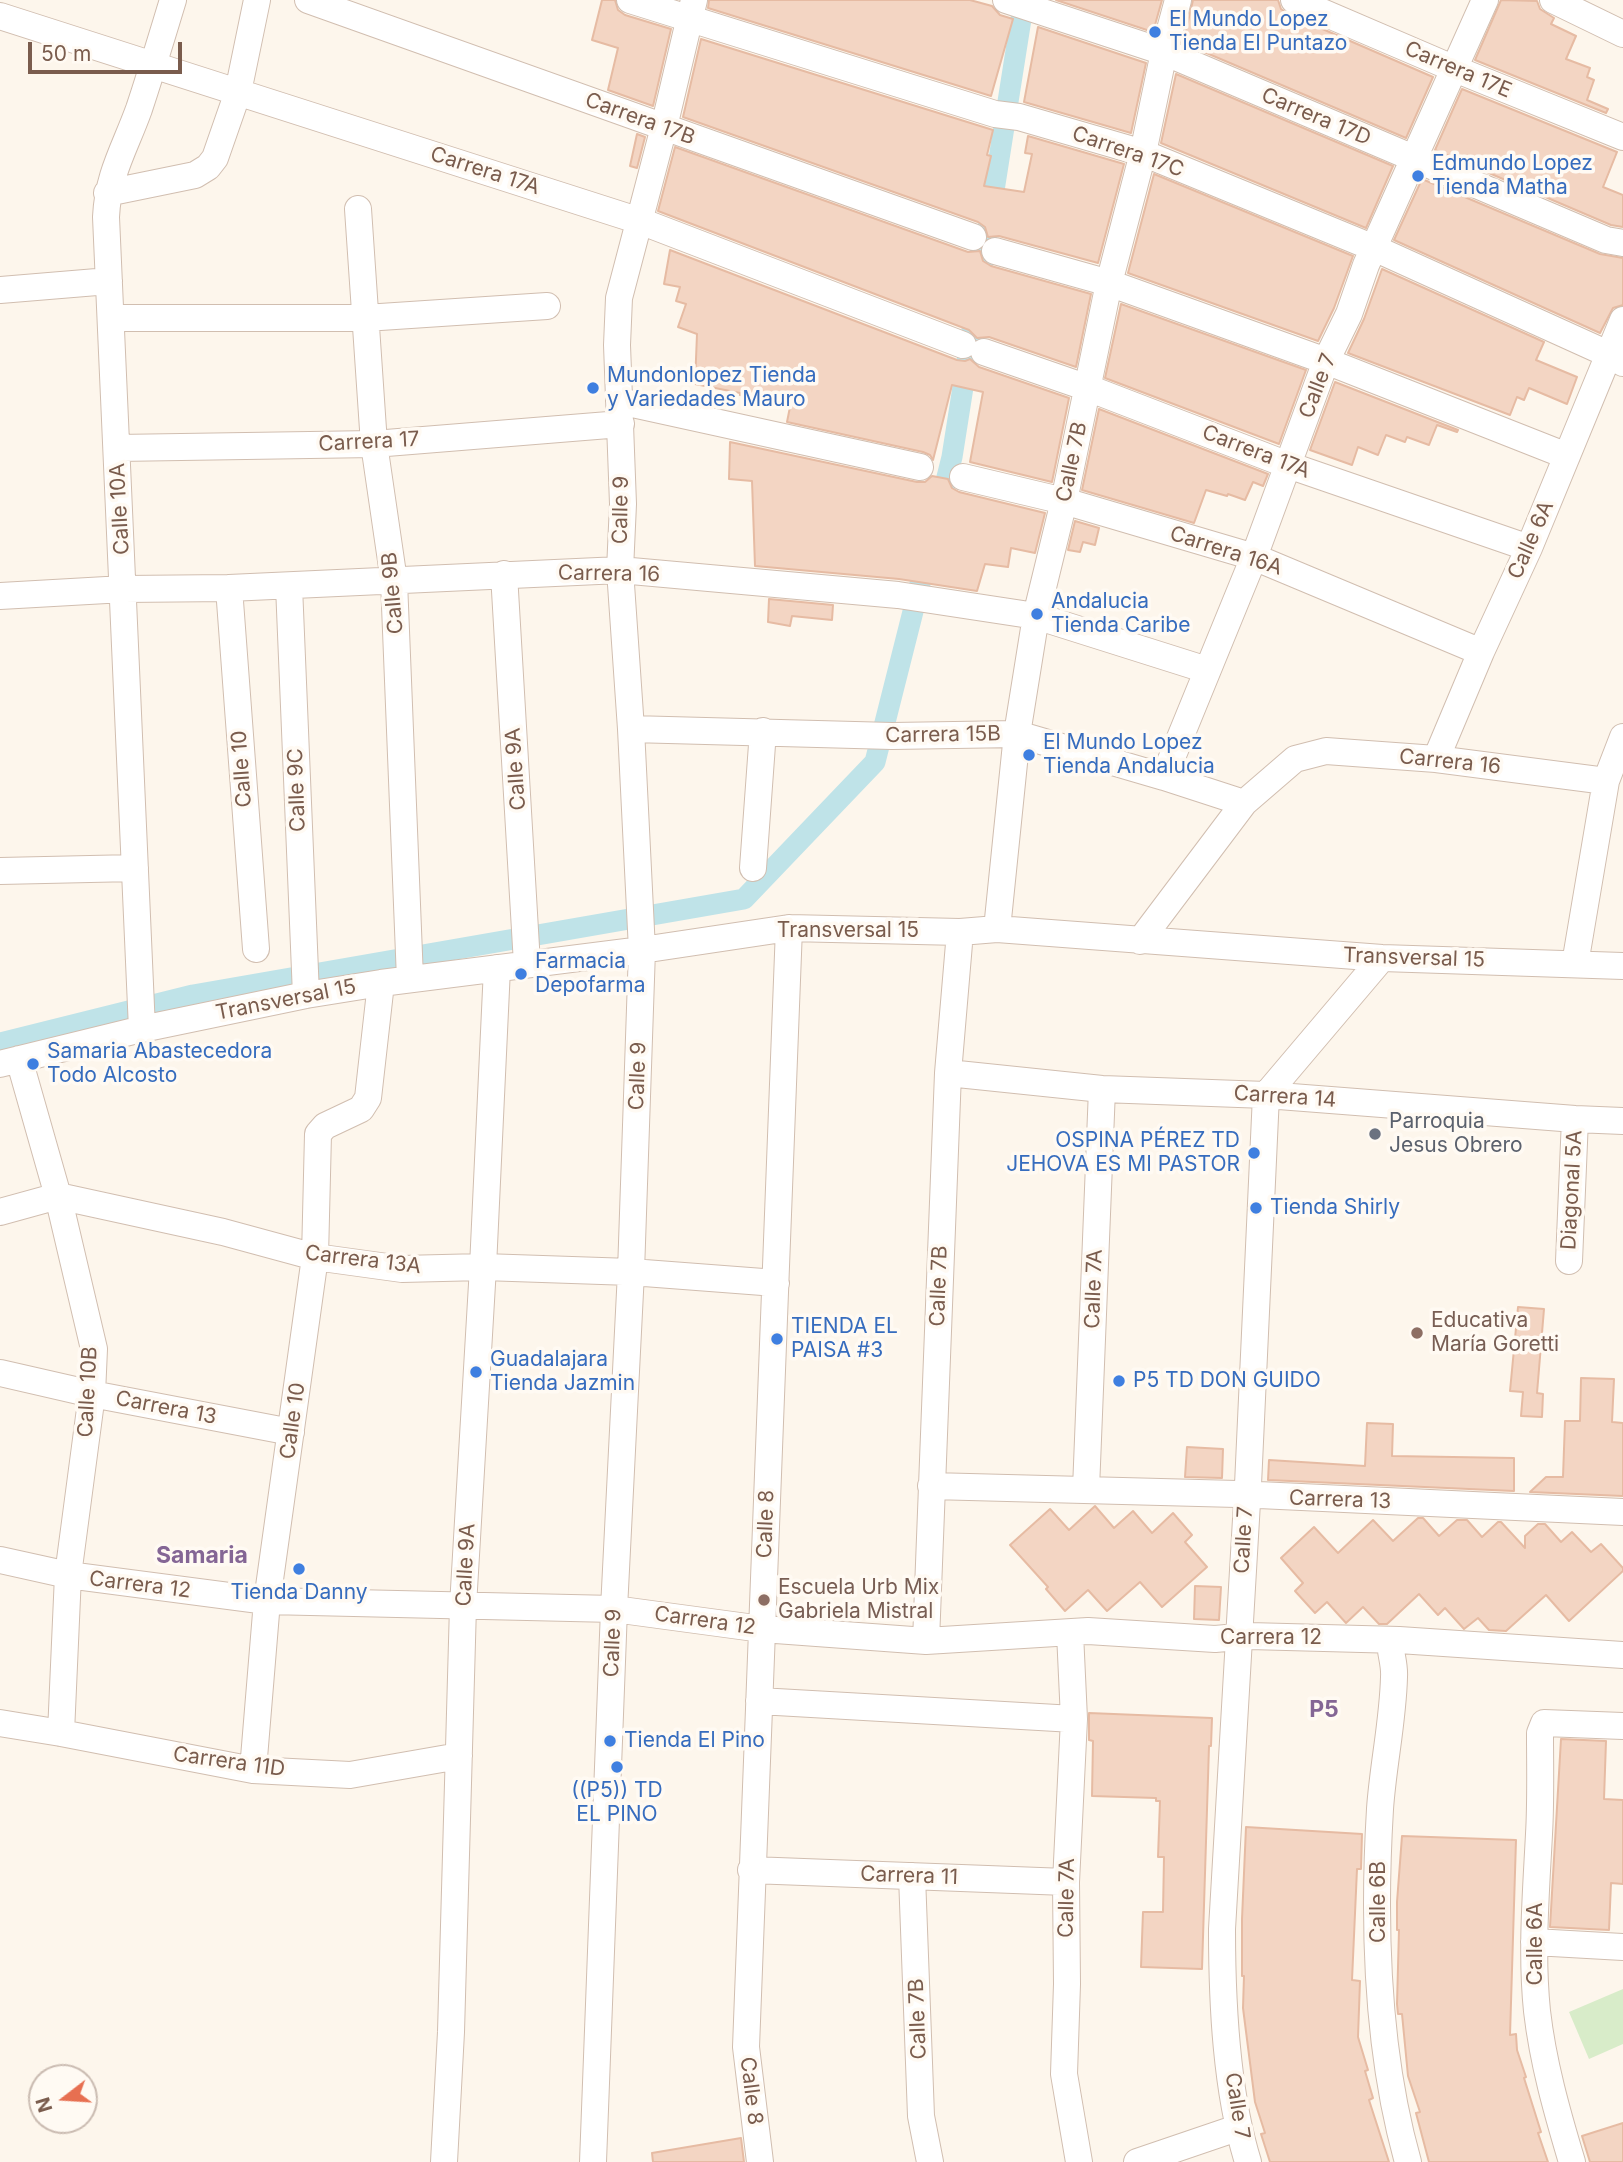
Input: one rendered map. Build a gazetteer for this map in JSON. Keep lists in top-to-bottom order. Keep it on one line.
{"streets":{"street":["Carrera 17E","Carrera 17D","Carrera 17B","Carrera 17C","Carrera 17A","Calle 7","Carrera 17","Calle 7B","Calle 10A","Calle 9","Calle 6A","Carrera 16A","Carrera 16","Calle 9B","Carrera 15B","Calle 10","Calle 9A","Calle 9C","Transversal 15","Carrera 14","Diagonal 5A","Carrera 13A","Calle 7A","Calle 10B","Carrera 13","Calle 8","Carrera 12","Carrera 11D","Carrera 11","Calle 6B"]},"crossings":[["Carrera 17E","Calle 7"],["Carrera 17D","Calle 7"],["Carrera 17D","Calle 7B"],["Carrera 17B","Calle 7"],["Carrera 17B","Calle 7B"],["Carrera 17B","Calle 9"],["Carrera 17B","Calle 6A"],["Carrera 17C","Calle 7"],["Carrera 17C","Calle 7B"],["Carrera 17C","Calle 9"],["Carrera 17C","Calle 6A"],["Carrera 17A","Calle 7"],["Carrera 17A","Calle 7B"],["Carrera 17A","Calle 10A"],["Carrera 17A","Calle 9"],["Carrera 17A","Calle 6A"],["Calle 7","Carrera 16A"],["Calle 7","Carrera 16"],["Calle 7","Carrera 15B"],["Calle 7","Carrera 14"],["Calle 7","Carrera 13"],["Calle 7","Carrera 12"],["Carrera 17","Calle 10A"],["Carrera 17","Calle 9"],["Carrera 17","Calle 9B"],["Calle 7B","Carrera 16A"],["Calle 7B","Carrera 16"],["Calle 7B","Carrera 15B"],["Calle 7B","Transversal 15"],["Calle 7B","Carrera 14"],["Calle 7B","Carrera 13"],["Calle 7B","Carrera 12"],["Calle 7B","Carrera 11"],["Calle 10A","Carrera 16"],["Calle 10A","Transversal 15"],["Calle 9","Carrera 16"],["Calle 9","Carrera 15B"],["Calle 9","Transversal 15"],["Calle 9","Carrera 13A"],["Calle 9","Carrera 12"],["Calle 6A","Carrera 16A"],["Calle 6A","Carrera 16"],["Carrera 16","Calle 9B"],["Carrera 16","Carrera 15B"],["Carrera 16","Calle 10"],["Carrera 16","Calle 9A"],["Carrera 16","Calle 9C"],["Calle 9B","Transversal 15"],["Calle 10","Transversal 15"],["Calle 10","Carrera 13A"],["Calle 10","Carrera 13"],["Calle 10","Carrera 12"],["Calle 10","Carrera 11D"],["Calle 9A","Transversal 15"],["Calle 9A","Carrera 13A"],["Calle 9A","Carrera 12"],["Calle 9A","Carrera 11D"],["Calle 9C","Transversal 15"],["Transversal 15","Calle 10B"],["Transversal 15","Calle 8"],["Carrera 14","Diagonal 5A"],["Carrera 14","Calle 7A"],["Carrera 13A","Calle 10B"],["Carrera 13A","Calle 8"],["Calle 7A","Carrera 13"],["Calle 7A","Carrera 12"],["Calle 7A","Carrera 11"],["Calle 10B","Carrera 13"],["Calle 10B","Carrera 12"],["Calle 10B","Carrera 11D"],["Calle 8","Carrera 12"],["Calle 8","Carrera 11"],["Carrera 12","Calle 6B"]],"districts":["Samaria","P5"],"places":["El Mundo Lopez Tienda El Puntazo","Edmundo Lopez Tienda Matha","Mundonlopez Tienda y Variedades Mauro","Andalucia Tienda Caribe","El Mundo Lopez Tienda Andalucia","Farmacia Depofarma","Samaria Abastecedora Todo Alcosto","Parroquia Jesus Obrero","OSPINA PÉREZ TD JEHOVA ES MI PASTOR","Tienda Shirly","Educativa María Goretti","TIENDA EL PAISA #3","Guadalajara Tienda Jazmin","P5 TD DON GUIDO","Tienda Danny","Escuela Urb Mix Gabriela Mistral","Tienda El Pino","((P5)) TD EL PINO"],"scale_bar":"50 m","north":"left"}
